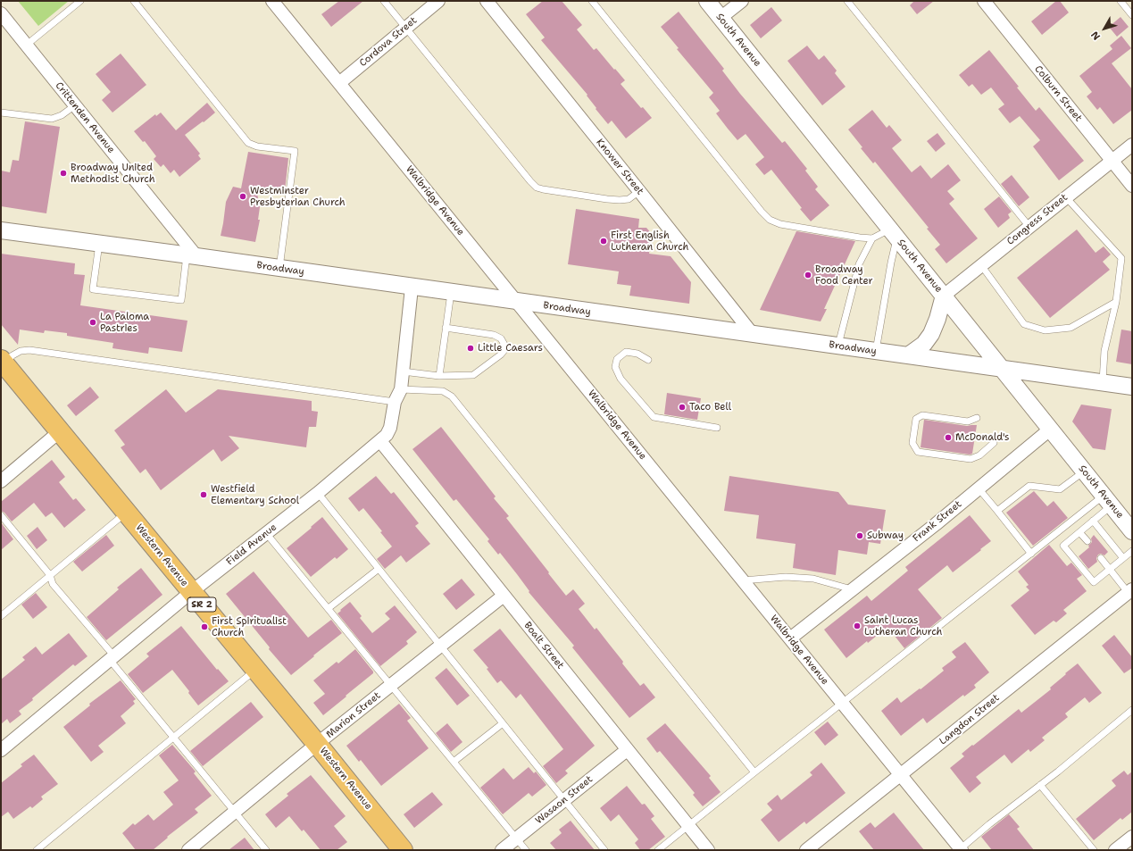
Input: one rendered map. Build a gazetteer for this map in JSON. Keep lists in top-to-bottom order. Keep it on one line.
{"streets":{"main road":["Western Avenue","SR 2"],"street":["South Avenue","Cordova Street","Colburn Street","Crittenden Avenue","Knower Street","Walbridge Avenue","Congress Street","Broadway","Frank Street","Field Avenue","Boalt Street","Marion Street","Langdon Street","Wasaon Street"]},"crossings":[["South Avenue","Congress Street"],["South Avenue","Broadway"],["South Avenue","Frank Street"],["Cordova Street","Walbridge Avenue"],["Colburn Street","Congress Street"],["Crittenden Avenue","Broadway"],["Knower Street","Broadway"],["Walbridge Avenue","Broadway"],["Walbridge Avenue","Frank Street"],["Walbridge Avenue","Langdon Street"],["Broadway","Field Avenue"],["Field Avenue","Western Avenue"],["Field Avenue","Boalt Street"],["Western Avenue","Marion Street"],["Boalt Street","Marion Street"],["Boalt Street","Wasaon Street"]],"places":["Broadway United Methodist Church","Westminster Presbyterian Church","First English Lutheran Church","Broadway Food Center","La Paloma Pastries","Little Caesars","Taco Bell","McDonald's","Westfield Elementary School","Subway","Saint Lucas Lutheran Church","First Spiritualist Church"],"north":"bottom left"}
